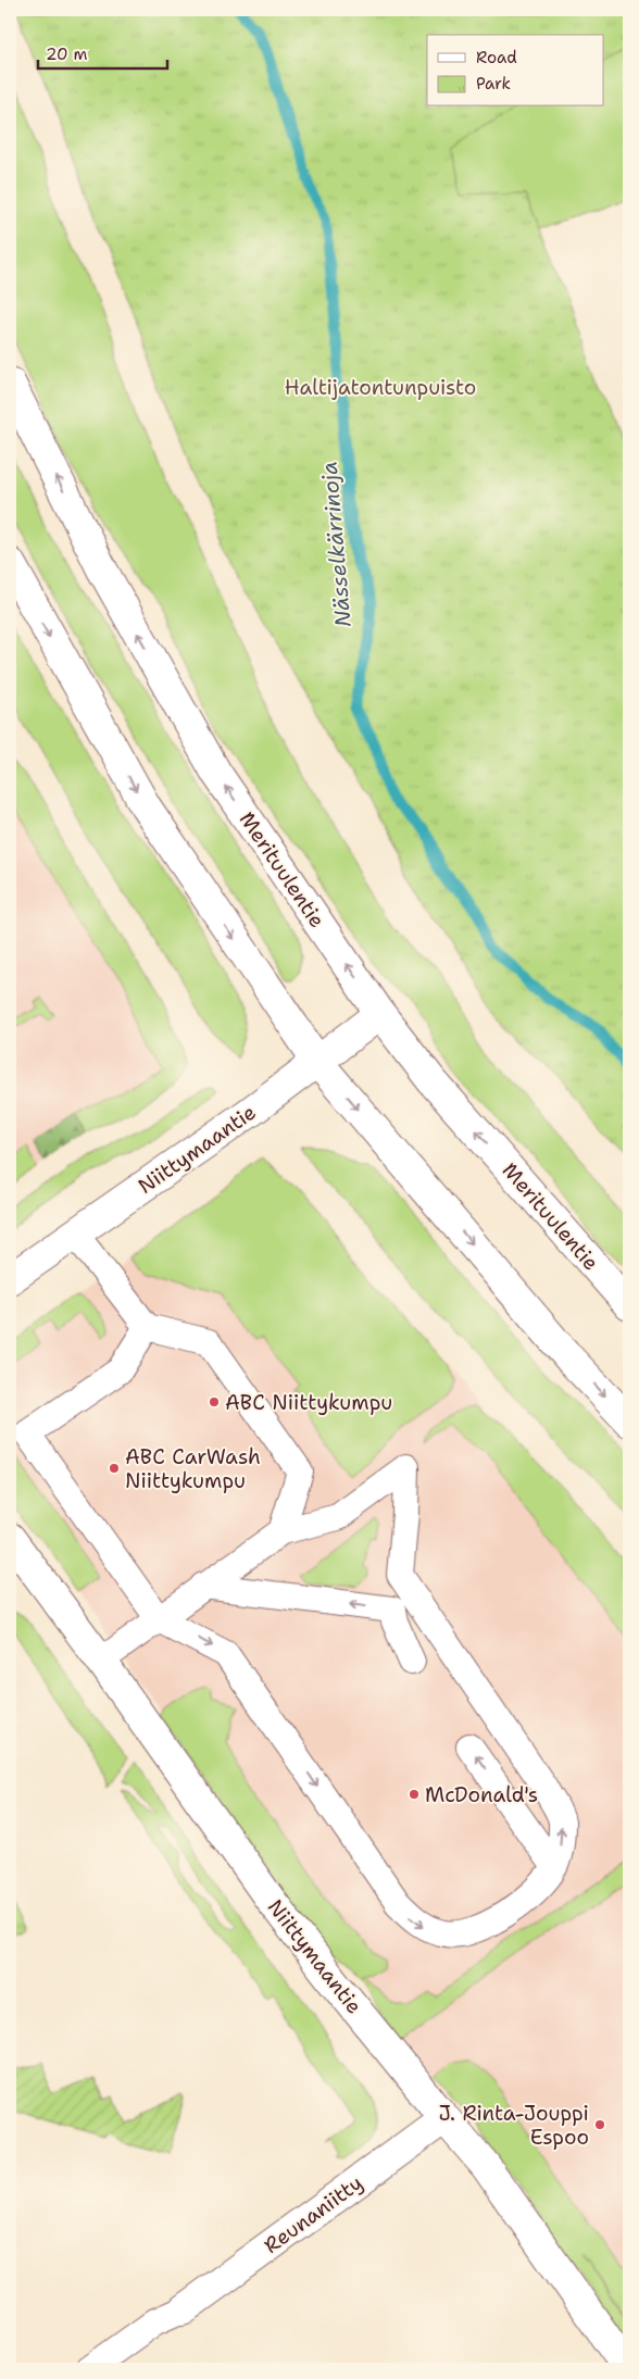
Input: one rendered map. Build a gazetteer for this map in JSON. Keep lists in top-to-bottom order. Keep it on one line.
{"streets":{"main road":["Merituulentie","Niittymaantie","Reunaniitty"]},"crossings":[["Merituulentie","Niittymaantie"],["Niittymaantie","Reunaniitty"]],"water":["Nässelkärrinoja"],"parks":["Haltijatontunpuisto"],"places":["ABC Niittykumpu","ABC CarWash Niittykumpu","McDonald's","J. Rinta-Jouppi Espoo"],"legend":["Road","Park"],"scale_bar":"20 m"}
